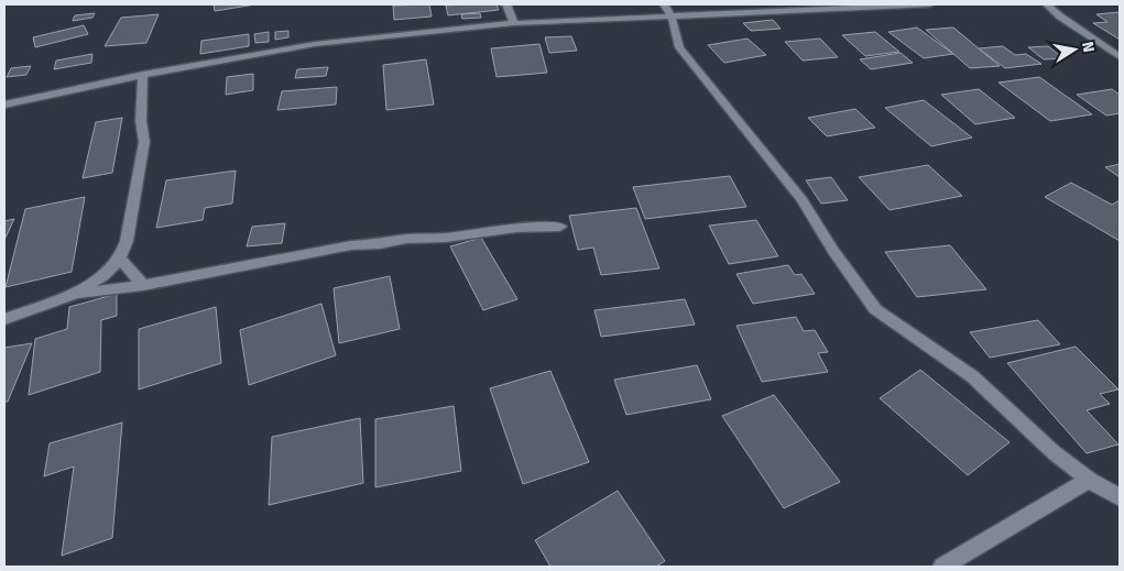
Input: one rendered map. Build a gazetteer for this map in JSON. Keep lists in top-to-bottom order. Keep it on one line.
{"north":"right"}
